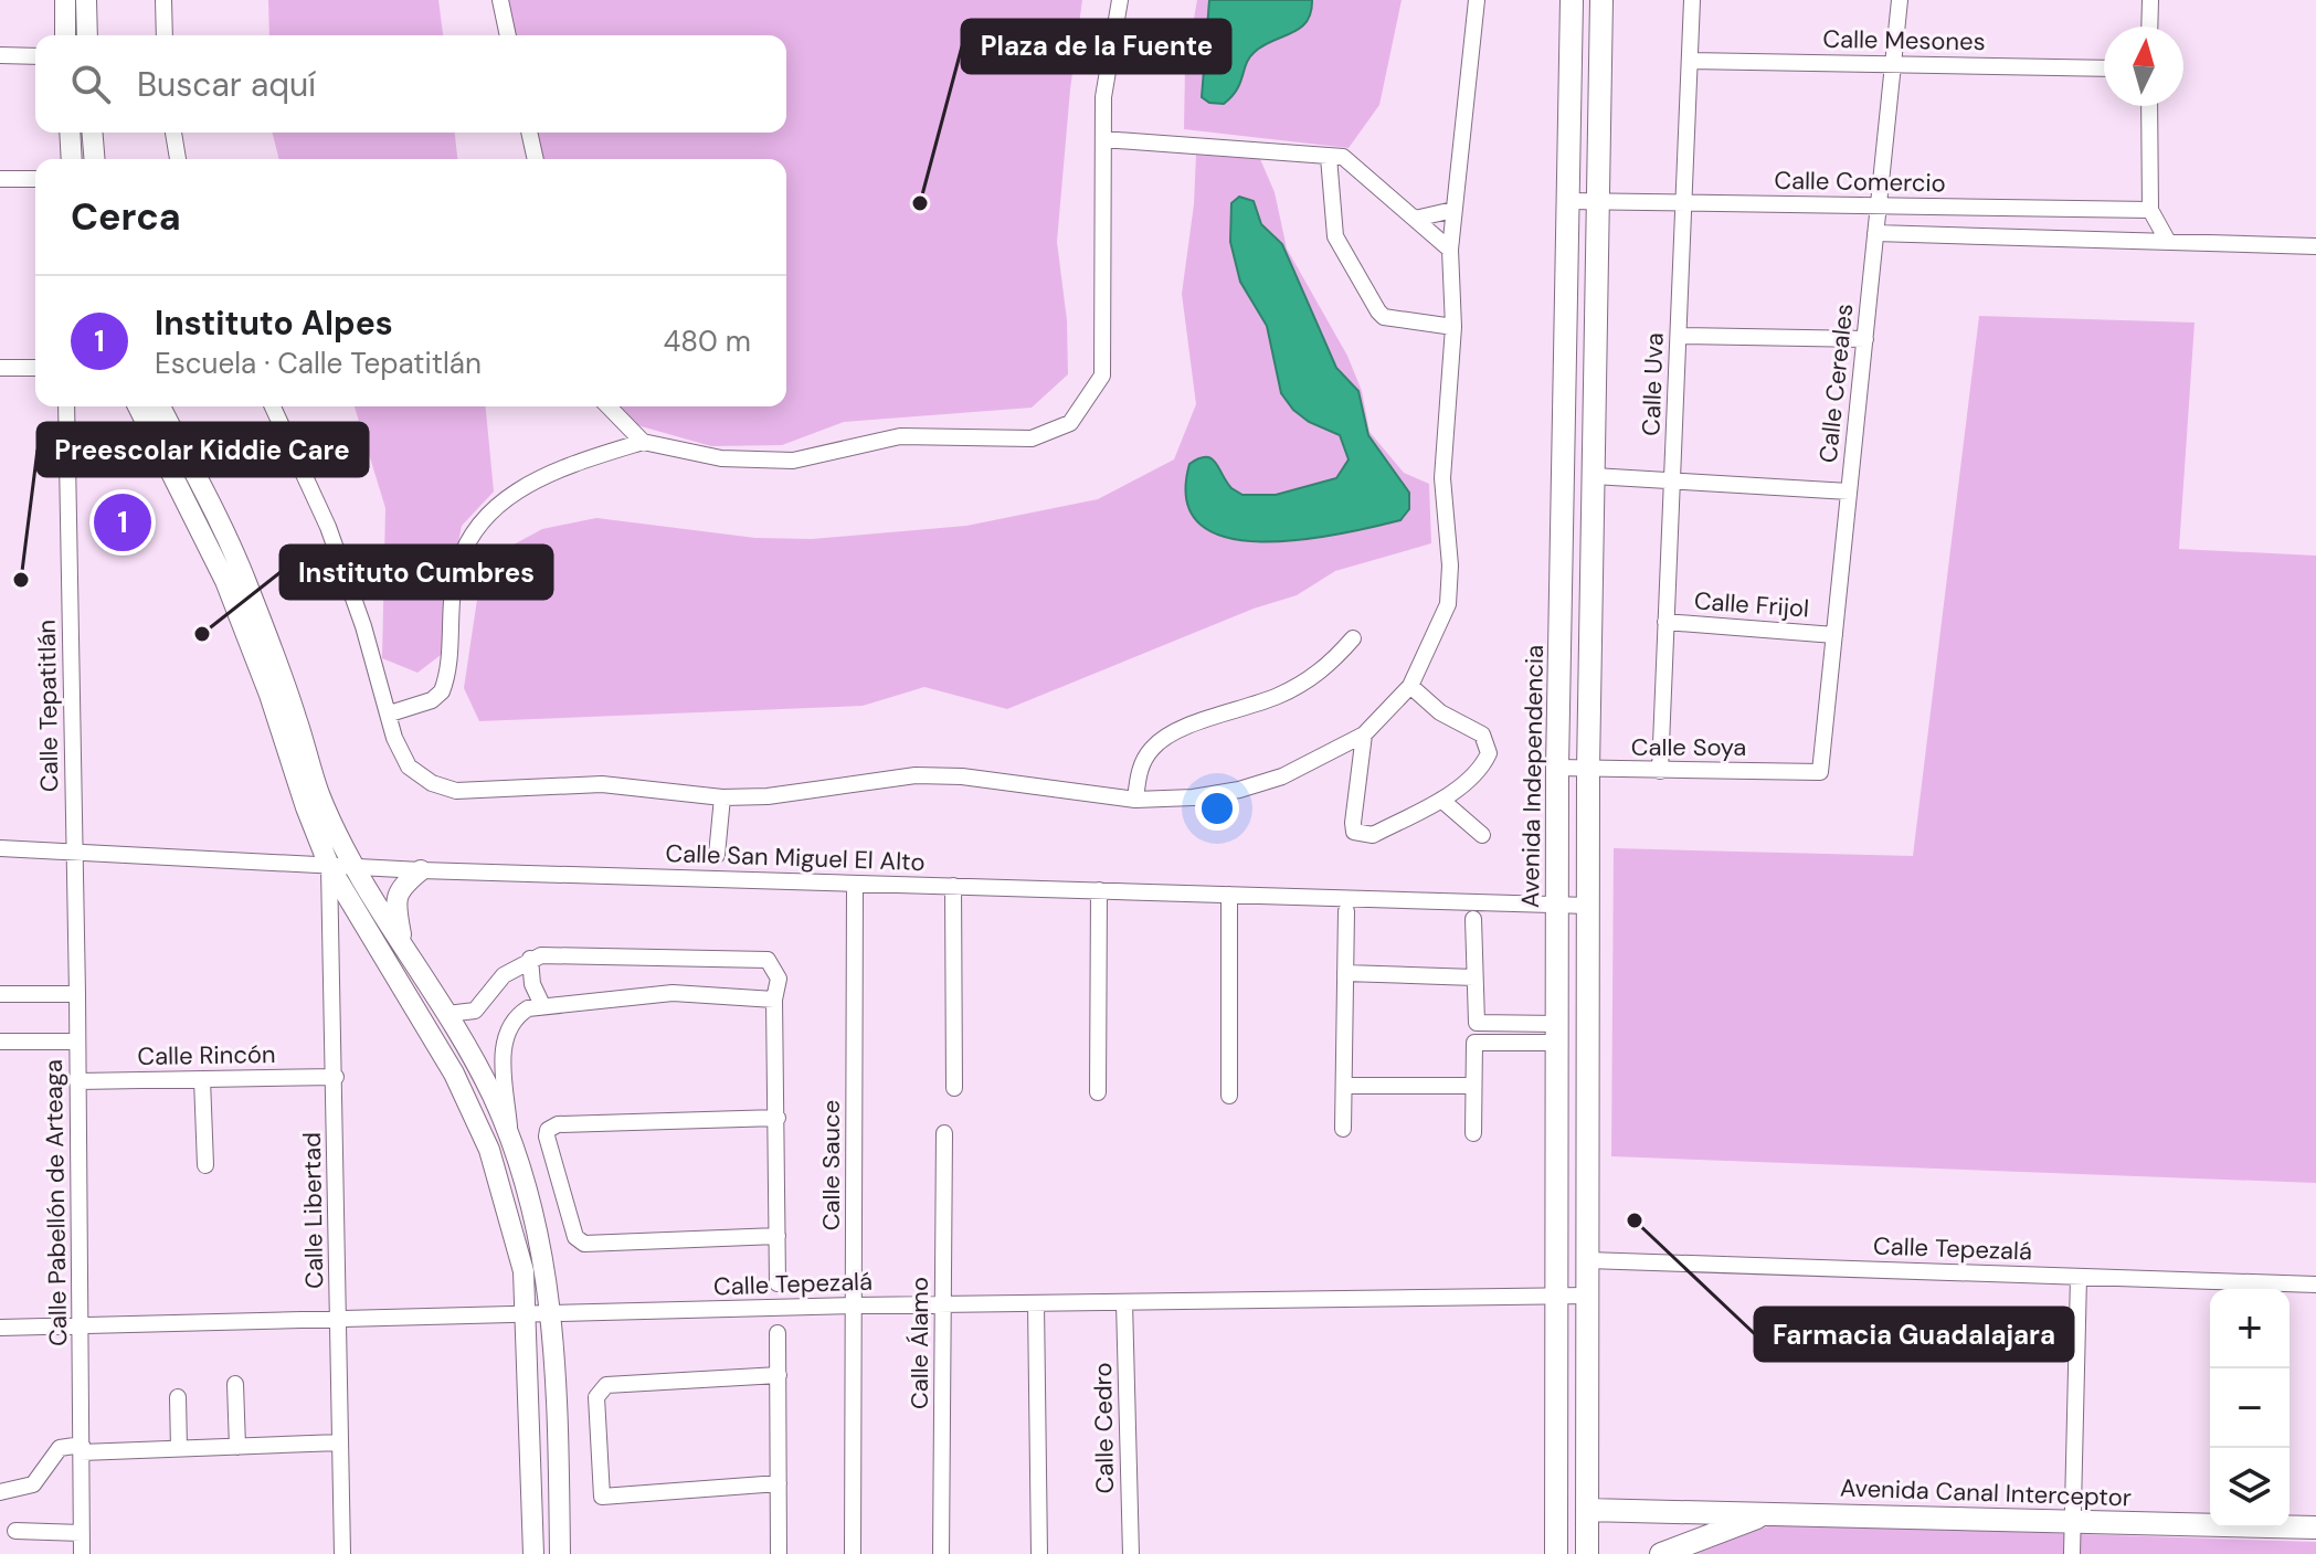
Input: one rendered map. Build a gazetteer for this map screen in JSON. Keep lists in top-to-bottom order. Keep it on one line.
{"streets":{"main road":["Avenida Independencia","Avenida Canal Interceptor"],"street":["Calle Mesones","Calle Comercio","Calle Cereales","Calle Uva","Calle Frijol","Calle Tepatitlán","Calle Soya","Calle San Miguel El Alto","Calle Rincón","Calle Sauce","Calle Pabellón de Arteaga","Calle Libertad","Calle Tepezalá","Calle Álamo","Calle Cedro"]},"crossings":[["Calle Mesones","Calle Cereales"],["Calle Mesones","Calle Uva"],["Calle Comercio","Calle Cereales"],["Calle Comercio","Calle Uva"],["Calle Comercio","Avenida Independencia"],["Calle Cereales","Calle Frijol"],["Calle Cereales","Calle Soya"],["Calle Uva","Calle Frijol"],["Calle Uva","Calle Soya"],["Calle Tepatitlán","Calle San Miguel El Alto"],["Calle Tepatitlán","Calle Pabellón de Arteaga"],["Calle Soya","Avenida Independencia"],["Avenida Independencia","Calle San Miguel El Alto"],["Avenida Independencia","Calle Tepezalá"],["Calle San Miguel El Alto","Calle Sauce"],["Calle San Miguel El Alto","Calle Pabellón de Arteaga"],["Calle San Miguel El Alto","Calle Libertad"],["Calle Rincón","Calle Pabellón de Arteaga"],["Calle Rincón","Calle Libertad"],["Calle Sauce","Calle Tepezalá"],["Calle Pabellón de Arteaga","Calle Tepezalá"],["Calle Libertad","Calle Tepezalá"],["Calle Tepezalá","Calle Álamo"],["Calle Tepezalá","Calle Cedro"]],"places":["Plaza de la Fuente","Preescolar Kiddie Care","Instituto Cumbres","Farmacia Guadalajara"],"north":"top","page":{"search":"Buscar aquí","heading":"Cerca","list":[{"mark":"1","name":"Instituto Alpes","note":"Escuela · Calle Tepatitlán","value":"480 m"}],"pins":"1","map_buttons":["+","−"]}}
